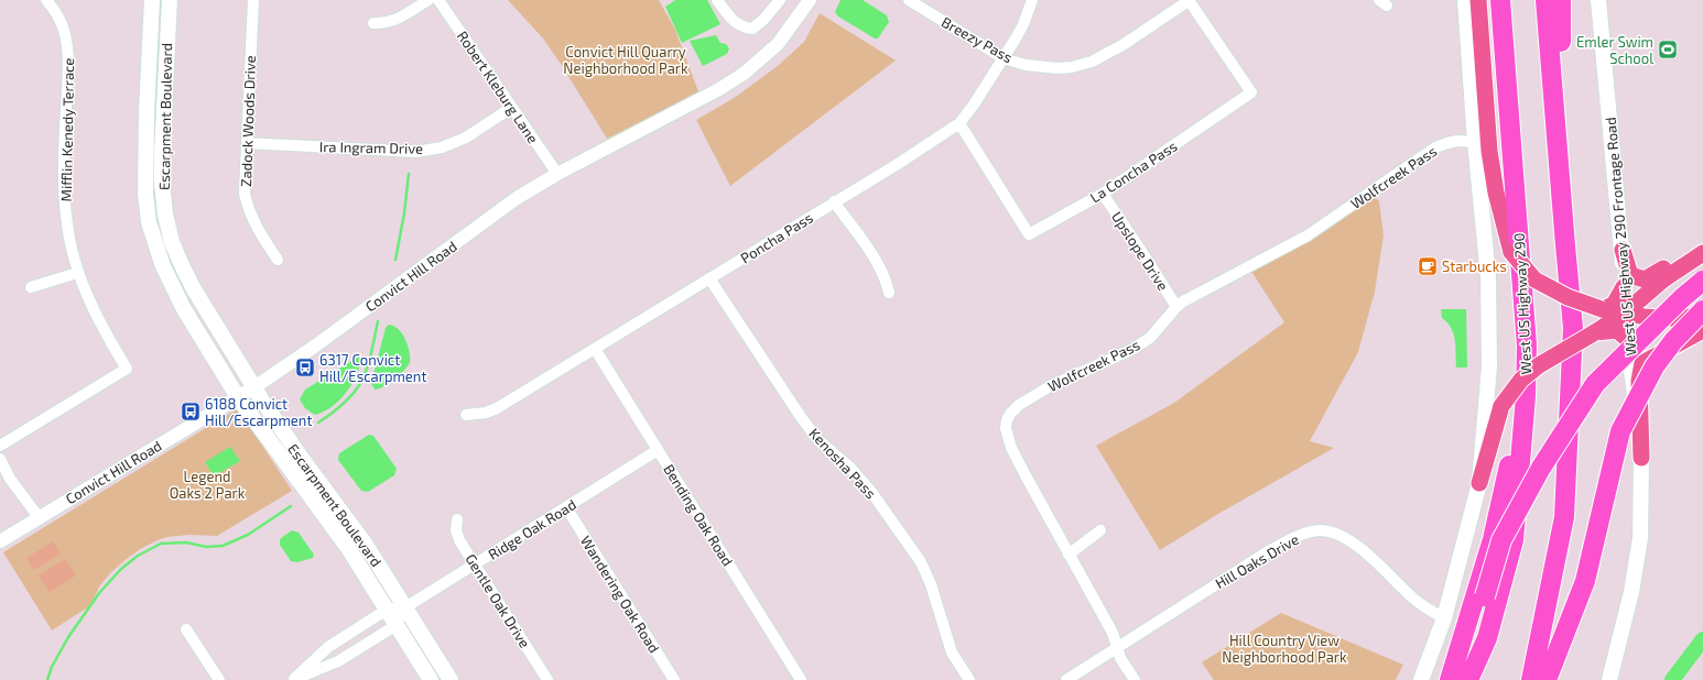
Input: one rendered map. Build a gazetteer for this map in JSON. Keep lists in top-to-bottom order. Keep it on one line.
{"streets":{"highway":["West US Highway 290"],"main road":["Escarpment Boulevard","West US Highway 290 Frontage Road"],"street":["Breezy Pass","Robert Kleburg Lane","Zadock Woods Drive","Mifflin Kenedy Terrace","Ira Ingram Drive","La Concha Pass","Wolfcreek Pass","Poncha Pass","Upslope Drive","Convict Hill Road","Kenosha Pass","Bending Oak Road","Ridge Oak Road","Hill Oaks Drive","Wandering Oak Road","Gentle Oak Drive"]},"crossings":[["Breezy Pass","La Concha Pass"],["Breezy Pass","Poncha Pass"],["Robert Kleburg Lane","Ira Ingram Drive"],["Robert Kleburg Lane","Convict Hill Road"],["Escarpment Boulevard","Convict Hill Road"],["Escarpment Boulevard","Ridge Oak Road"],["Zadock Woods Drive","Ira Ingram Drive"],["La Concha Pass","Poncha Pass"],["La Concha Pass","Upslope Drive"],["Wolfcreek Pass","Upslope Drive"],["Wolfcreek Pass","Hill Oaks Drive"],["Poncha Pass","Kenosha Pass"],["Poncha Pass","Bending Oak Road"],["Bending Oak Road","Ridge Oak Road"],["Ridge Oak Road","Wandering Oak Road"],["Ridge Oak Road","Gentle Oak Drive"]],"parks":["Convict Hill Quarry Neighborhood Park","Legend Oaks 2 Park","Hill Country View Neighborhood Park"],"places":{"sports":["Emler Swim School"],"cafe":["Starbucks"],"bus stop":["6317 Convict Hill/Escarpment","6188 Convict Hill/Escarpment"]}}
